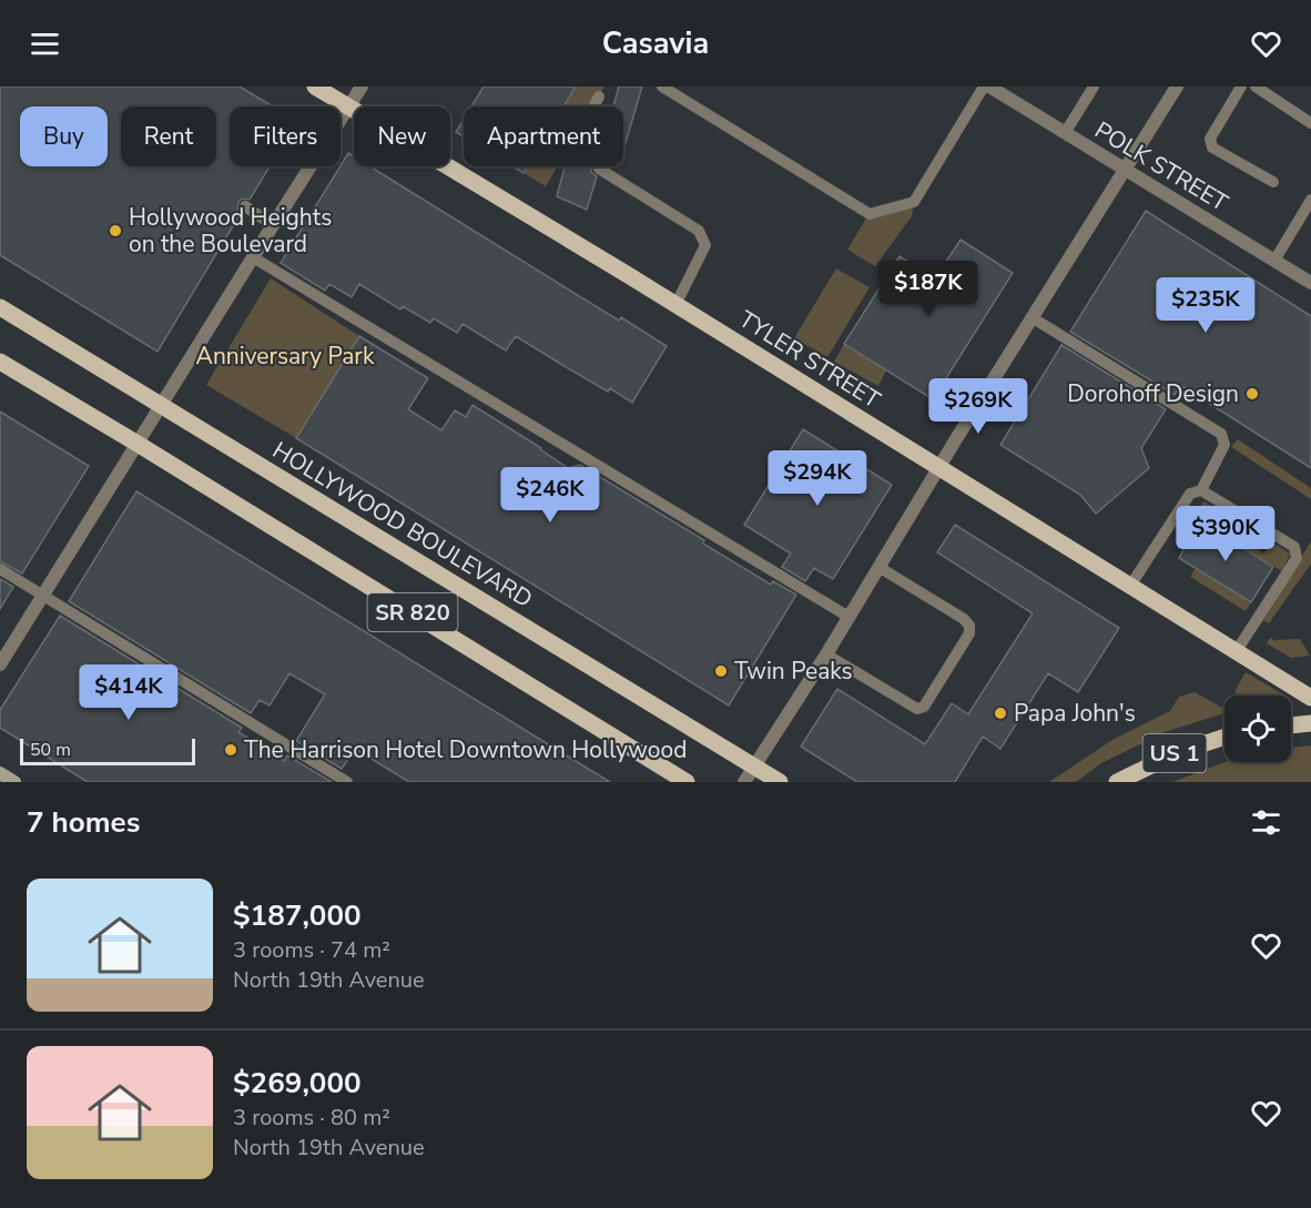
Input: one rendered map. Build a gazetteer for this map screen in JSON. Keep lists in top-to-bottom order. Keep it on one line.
{"streets":{"main road":["TYLER STREET","HOLLYWOOD BOULEVARD","SR 820","US 1"],"street":["POLK STREET"]},"parks":["Anniversary Park"],"places":["Hollywood Heights on the Boulevard","Dorohoff Design","Twin Peaks","Papa John's","The Harrison Hotel Downtown Hollywood"],"scale_bar":"50 m","page":{"header":"Casavia","chip":["Buy","Rent","Filters","New","Apartment"],"price":["$187K","$235K","$269K","$294K","$246K","$390K","$414K"],"scale":"50 m","heading":"7 homes","list":[{"name":"$187,000","note":"3 rooms · 74 m² · North 19th Avenue"},{"name":"$269,000","note":"3 rooms · 80 m² · North 19th Avenue"}]}}
